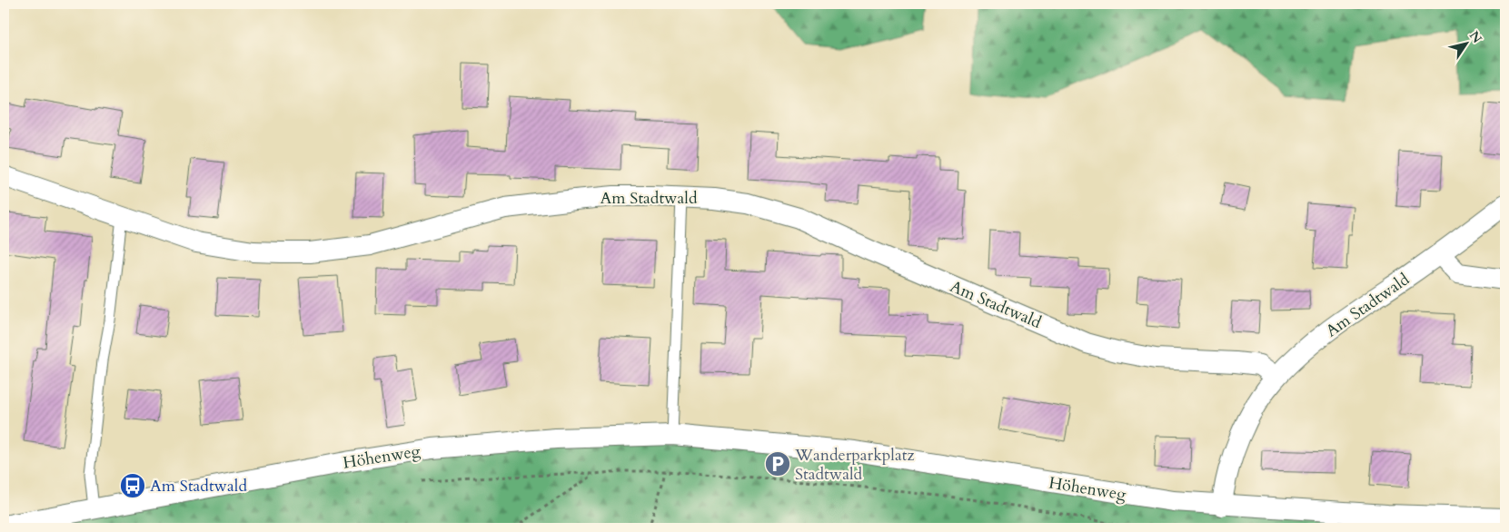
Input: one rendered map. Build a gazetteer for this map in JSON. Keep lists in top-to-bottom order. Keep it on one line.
{"streets":{"street":["Am Stadtwald","Höhenweg"]},"crossings":[["Am Stadtwald","Höhenweg"]],"places":{"parking":["Wanderparkplatz Stadtwald"],"bus stop":["Am Stadtwald"]},"north":"top right"}
